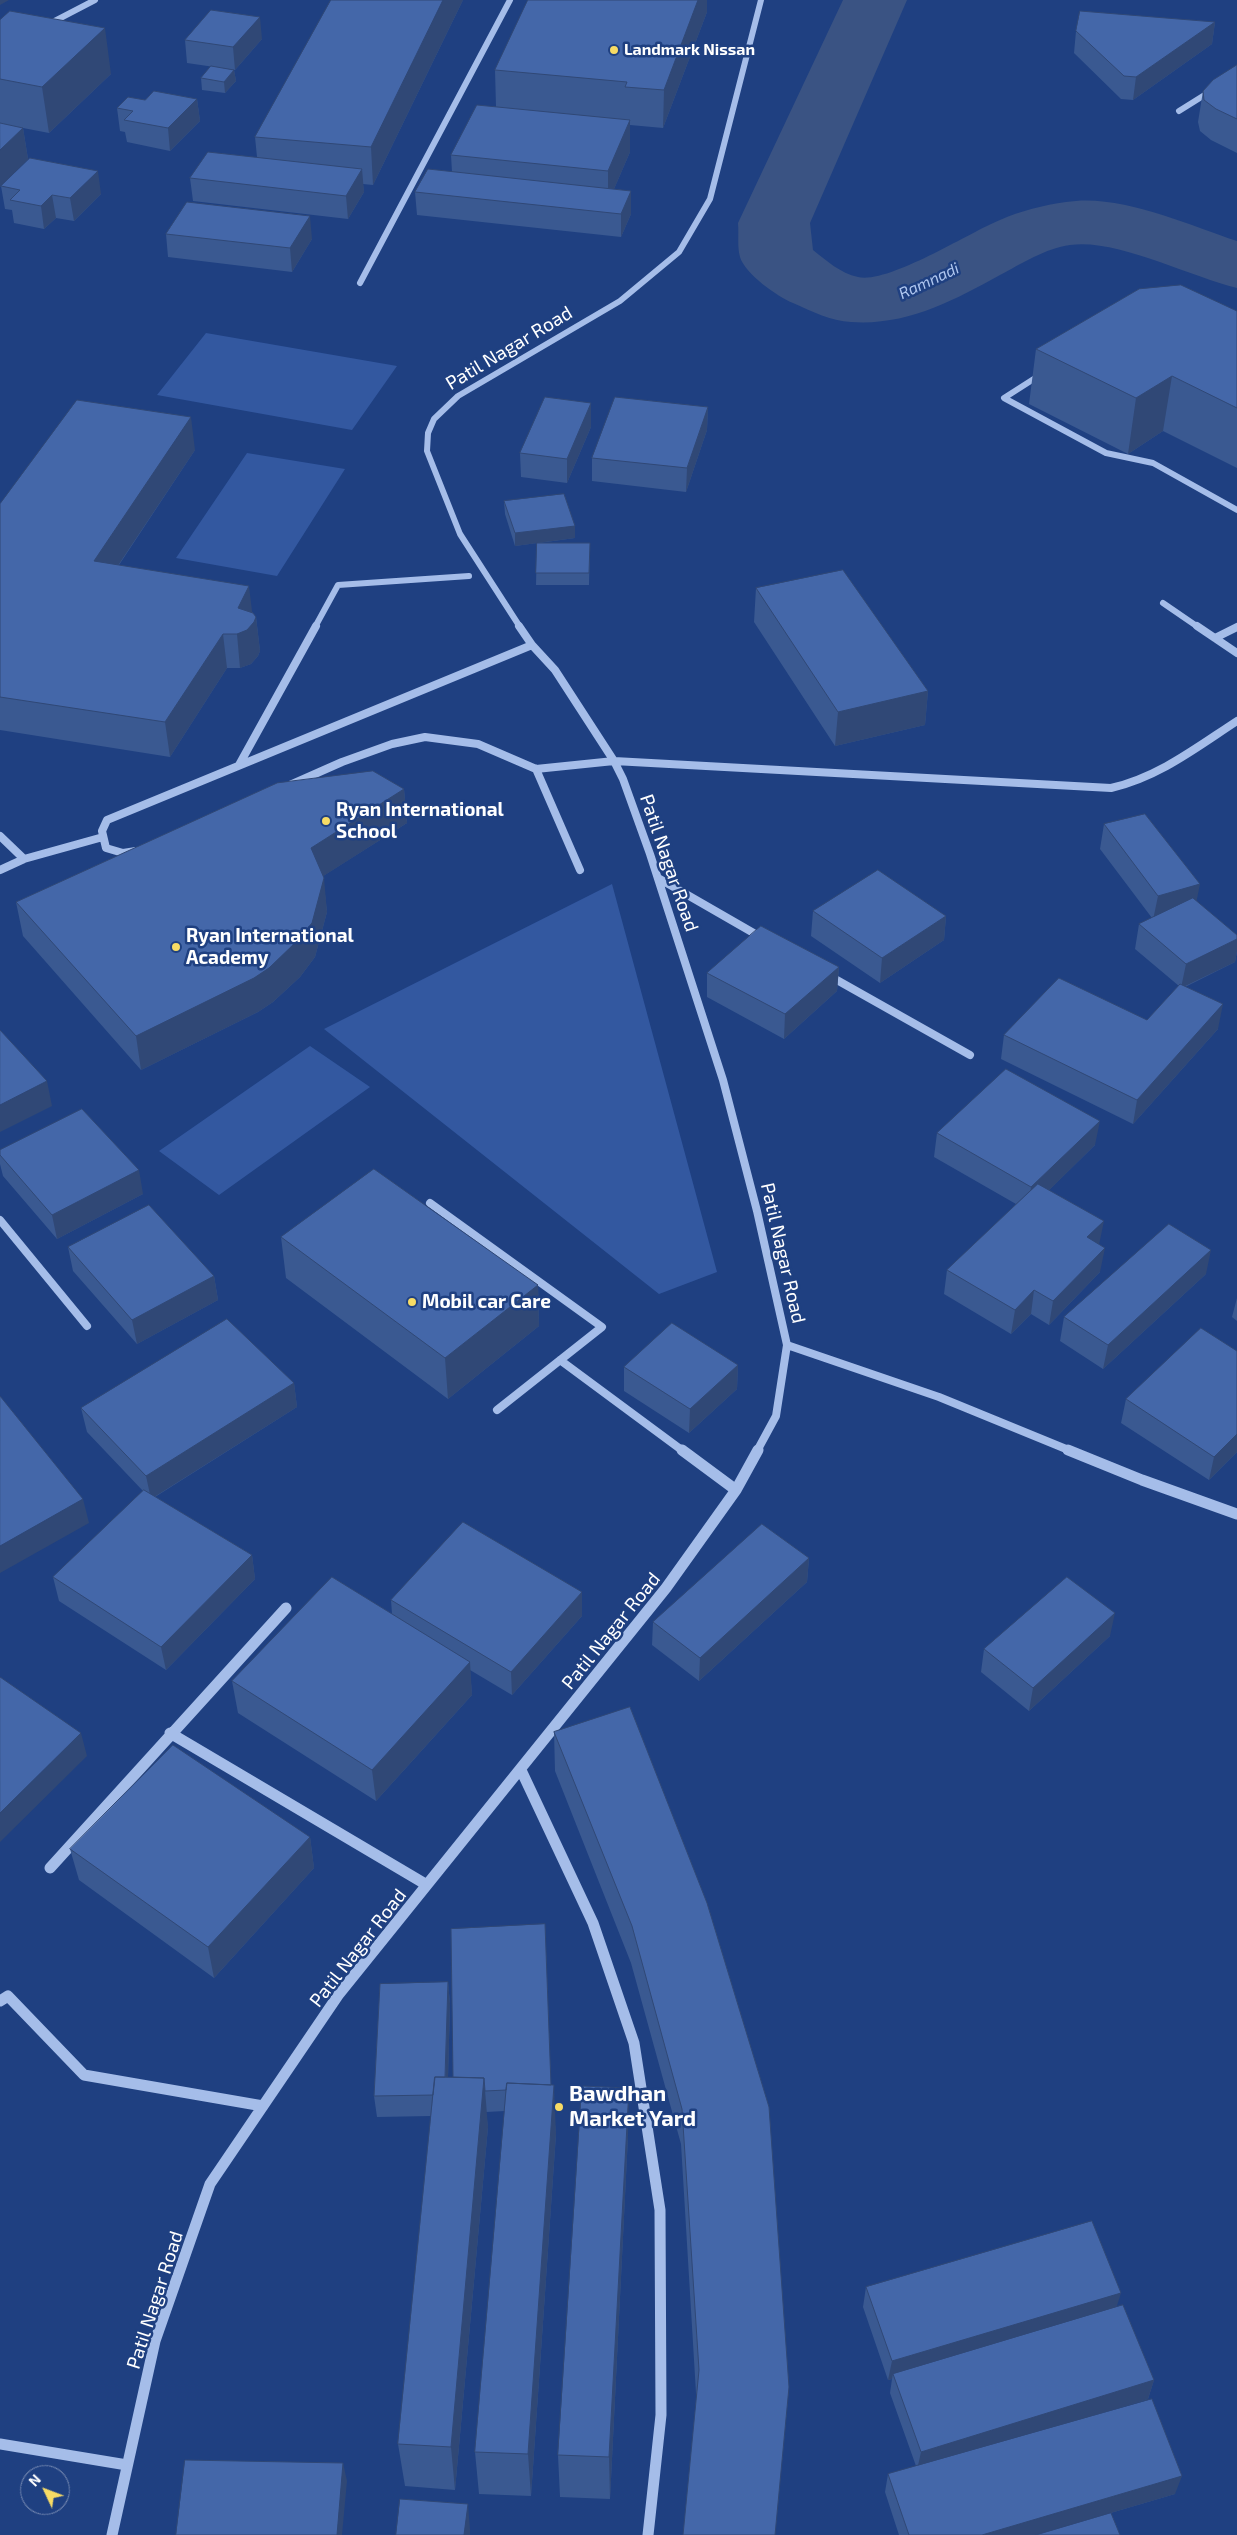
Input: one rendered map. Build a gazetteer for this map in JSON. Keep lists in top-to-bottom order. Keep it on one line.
{"streets":{"street":["Patil Nagar Road"]},"water":["Ramnadi"],"places":["Landmark Nissan","Ryan International School","Ryan International Academy","Mobil car Care","Bawdhan Market Yard"],"north":"top left"}
